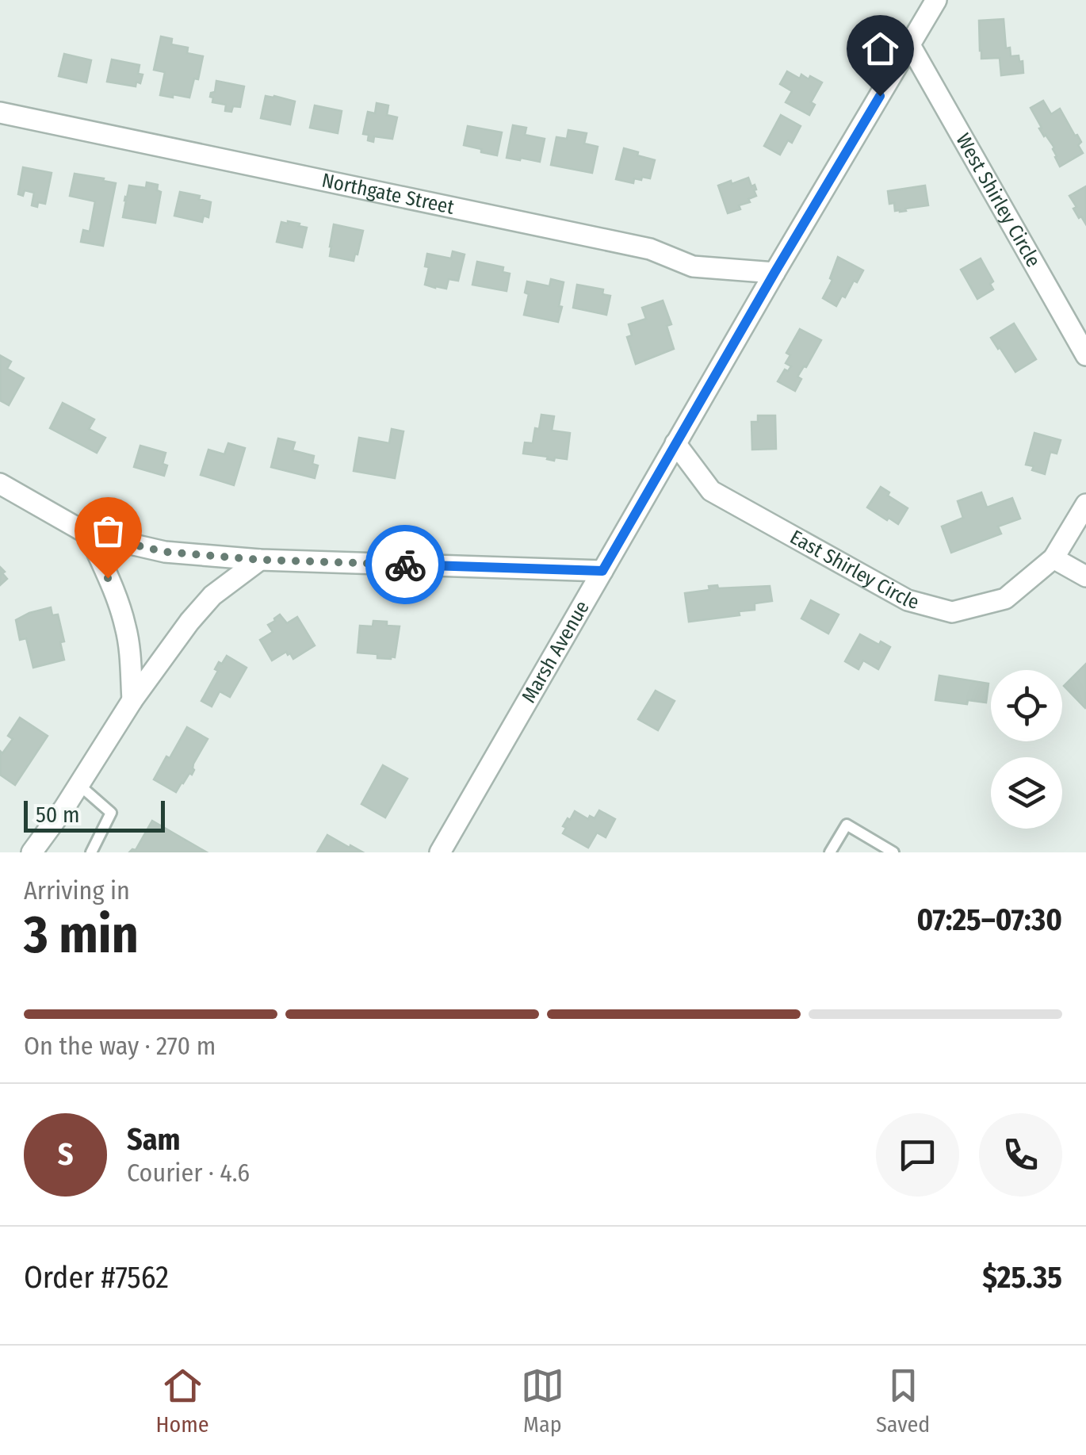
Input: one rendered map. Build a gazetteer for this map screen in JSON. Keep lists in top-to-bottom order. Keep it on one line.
{"streets":{"street":["Northgate Street","West Shirley Circle","East Shirley Circle","Marsh Avenue"]},"crossings":[["Northgate Street","Marsh Avenue"],["West Shirley Circle","Marsh Avenue"],["East Shirley Circle","Marsh Avenue"]],"scale_bar":"50 m","page":{"scale":"50 m","heading":["3 min","Arriving in","07:25–07:30"],"panel":["Sam","Courier · 4.6","Order #7562","$25.35"],"bar":"On the way · 270 m","round":"S","tabs":["Home","Map","Saved"]}}
